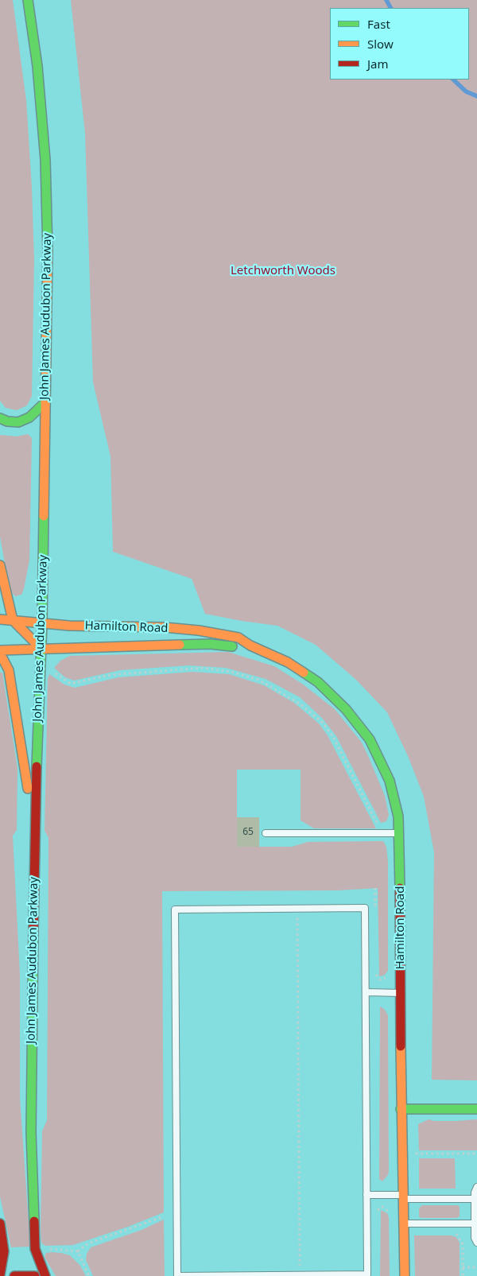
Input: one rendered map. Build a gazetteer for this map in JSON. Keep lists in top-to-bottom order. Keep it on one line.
{"streets":{"main road":["John James Audubon Parkway","Hamilton Road"]},"crossings":[["John James Audubon Parkway","Hamilton Road"]],"parks":["Letchworth Woods"],"house_numbers":["65"],"legend":["Fast","Slow","Jam"]}
